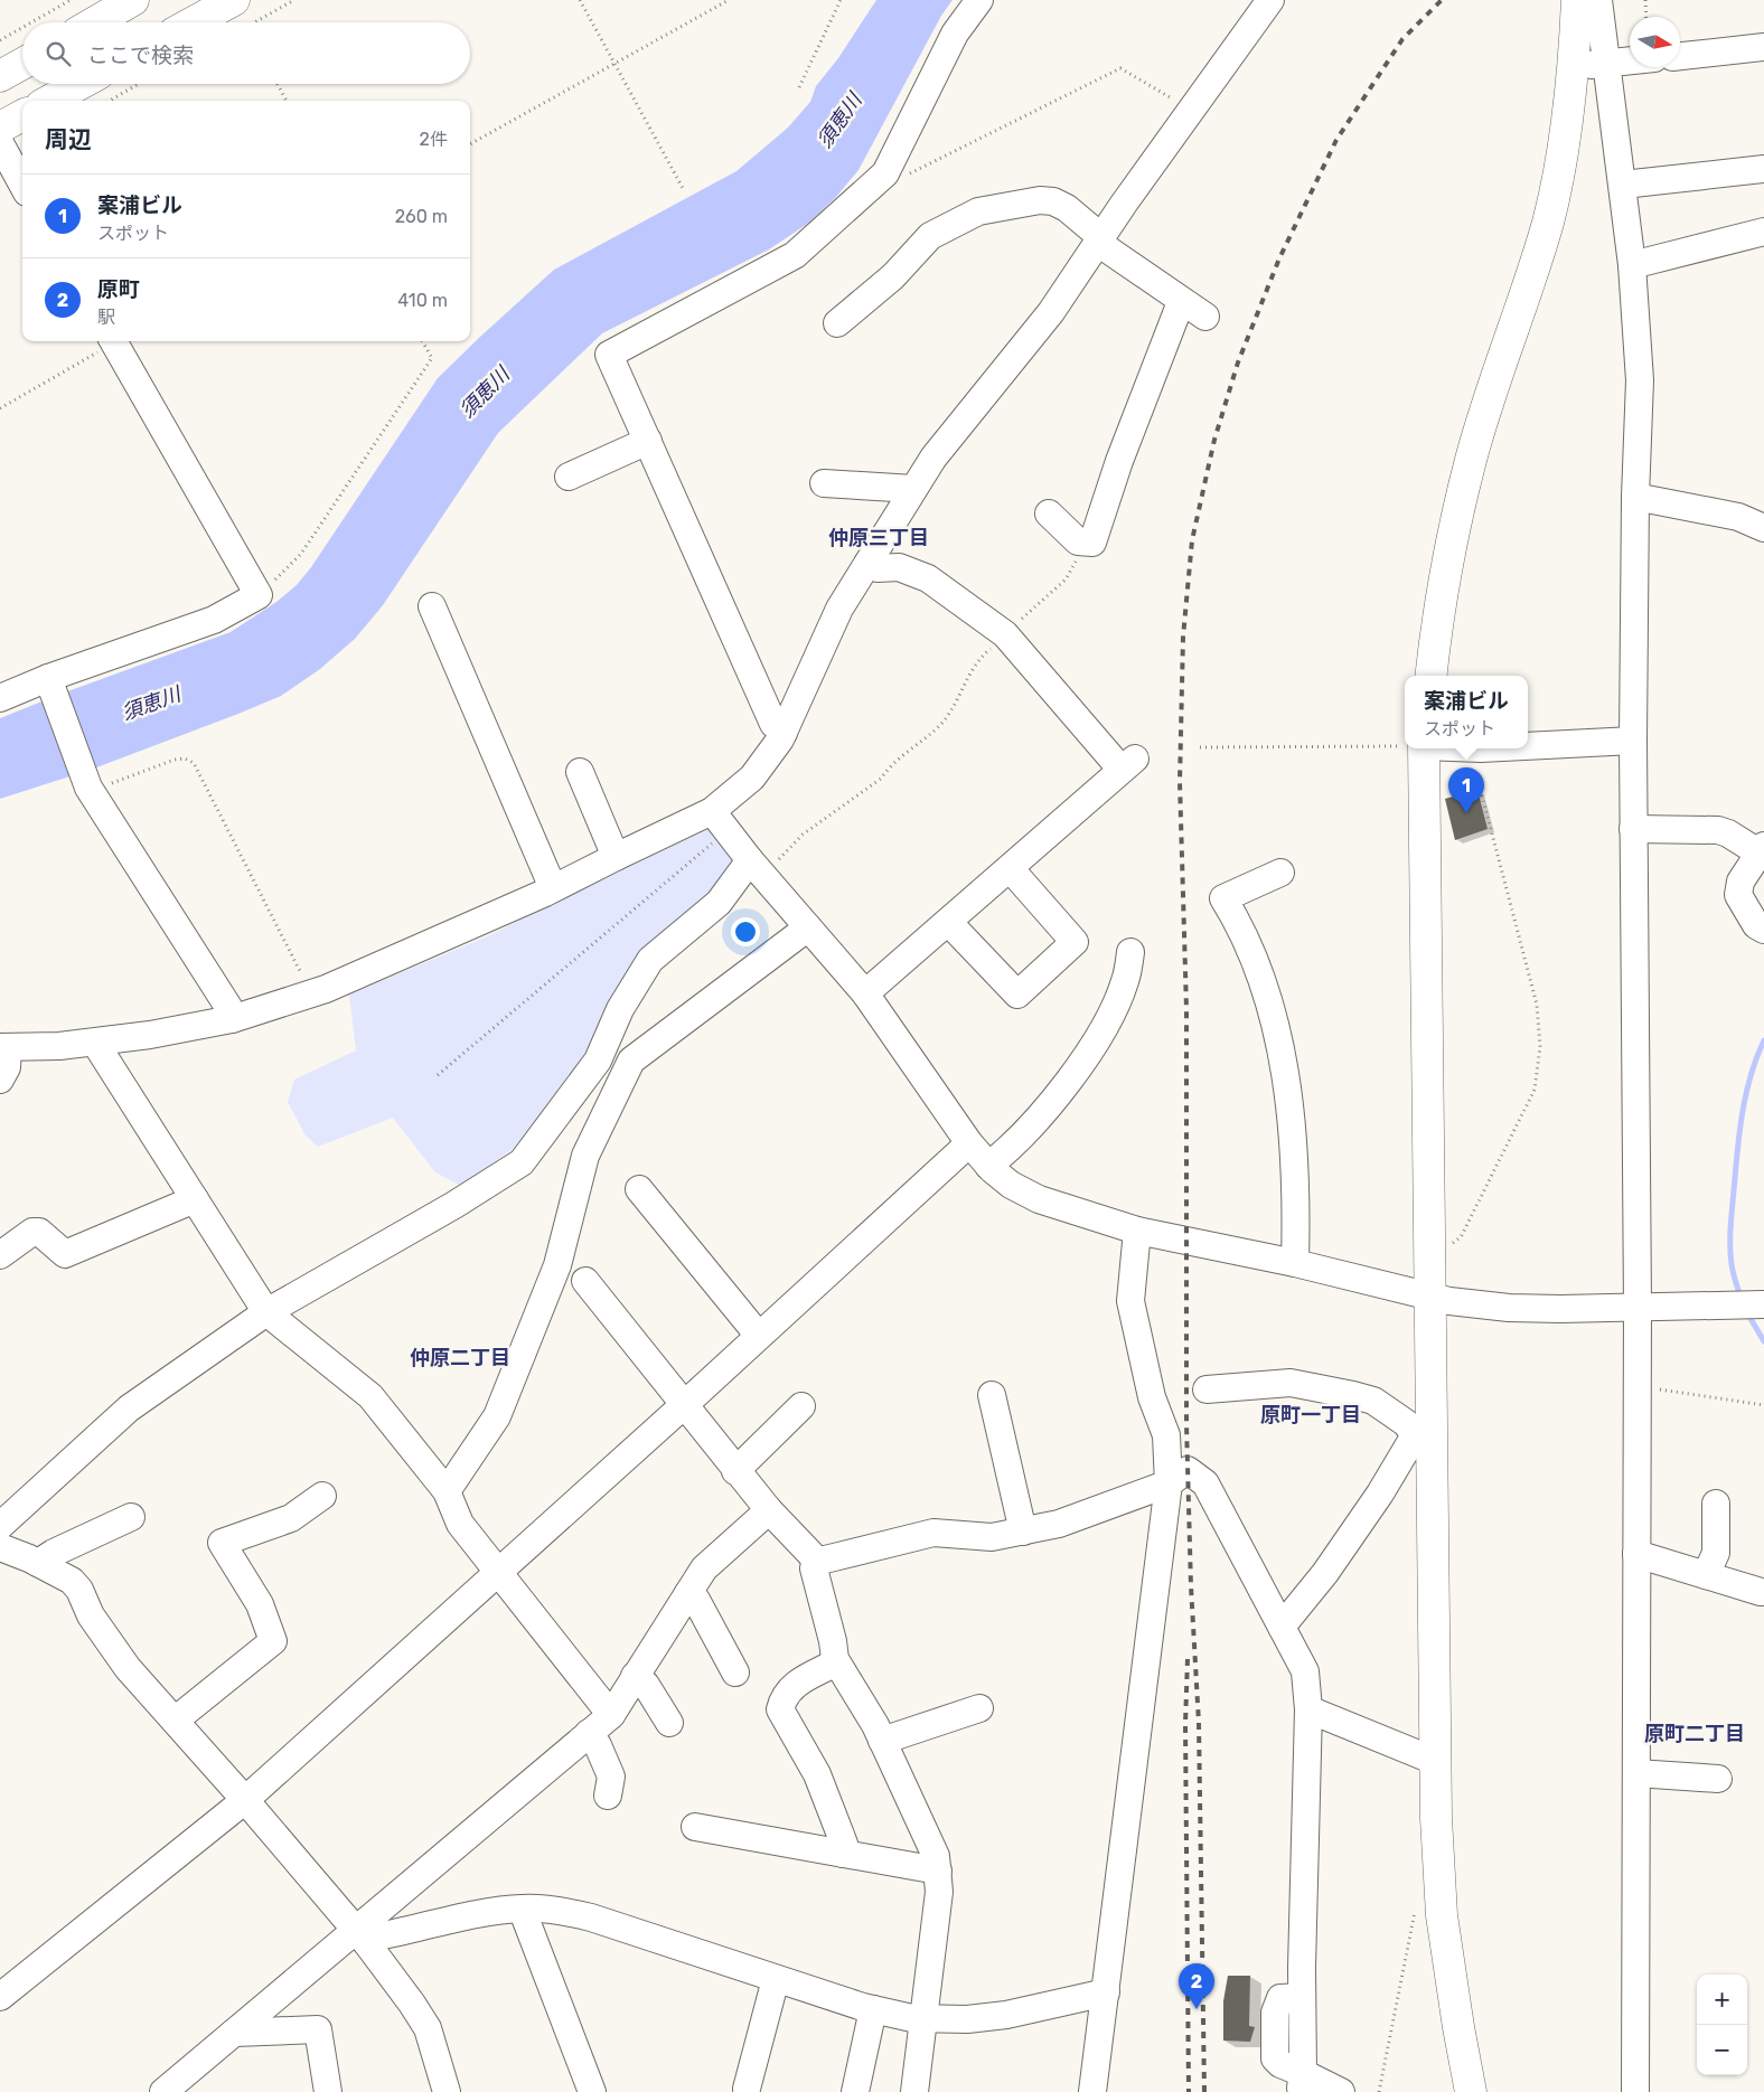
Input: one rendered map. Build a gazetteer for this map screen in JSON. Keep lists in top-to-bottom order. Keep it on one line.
{"districts":["仲原三丁目","仲原二丁目","原町一丁目","原町二丁目"],"water":["須恵川"],"north":"right","page":{"search":"ここで検索","heading":["周辺","2件"],"list":[{"mark":"1","name":"案浦ビル","note":"スポット","value":"260 m"},{"mark":"2","name":"原町","note":"駅","value":"410 m"}],"popup":["案浦ビル","スポット"],"pins":["1","2"],"map_buttons":["+","−"]}}
